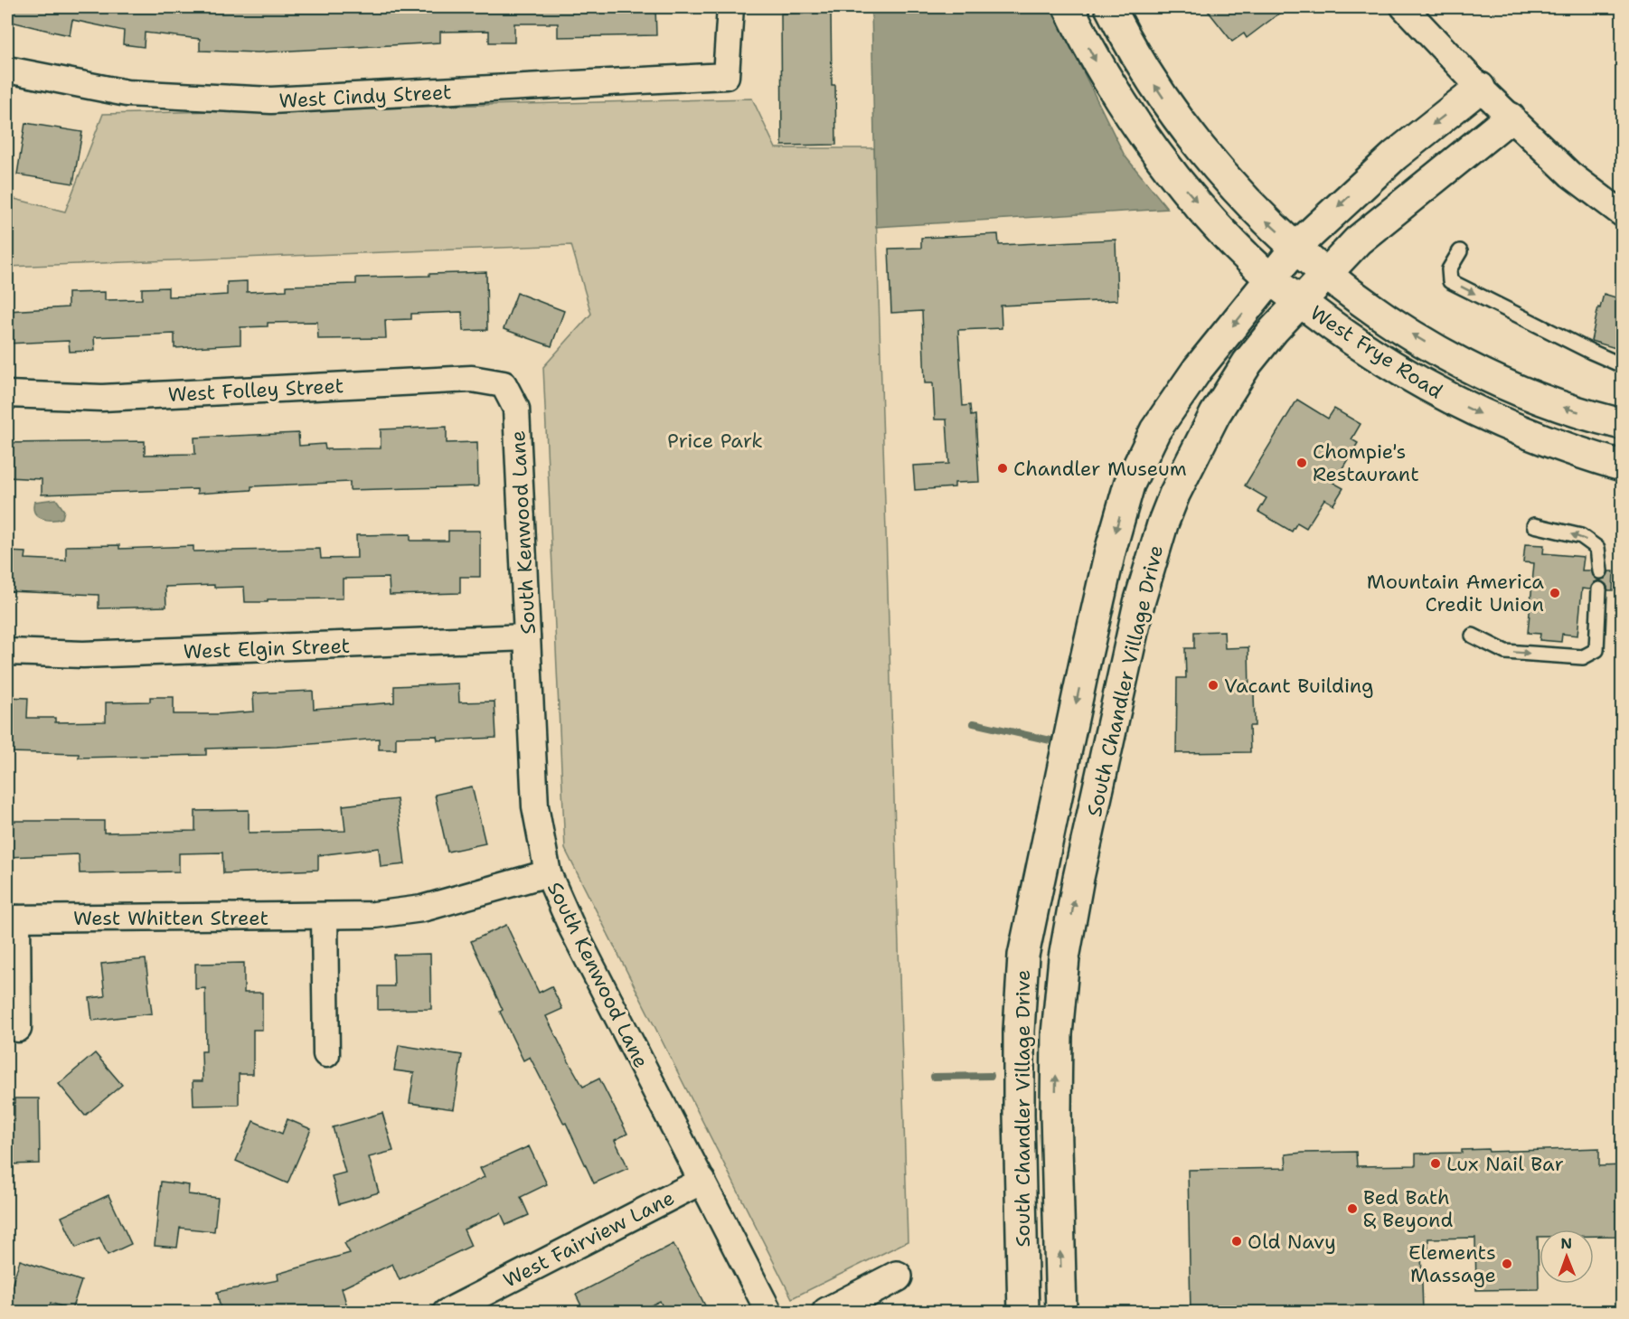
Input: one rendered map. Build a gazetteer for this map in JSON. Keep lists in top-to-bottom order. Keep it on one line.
{"streets":{"street":["West Cindy Street","West Frye Road","West Folley Street","South Kenwood Lane","West Elgin Street","South Chandler Village Drive","West Whitten Street","West Fairview Lane"]},"crossings":[["West Frye Road","South Chandler Village Drive"],["West Folley Street","South Kenwood Lane"],["South Kenwood Lane","West Elgin Street"],["South Kenwood Lane","West Whitten Street"],["South Kenwood Lane","West Fairview Lane"]],"parks":["Price Park"],"places":["Chompie's Restaurant","Chandler Museum","Mountain America Credit Union","Vacant Building","Lux Nail Bar","Bed Bath & Beyond","Old Navy","Elements Massage"],"north":"top"}
